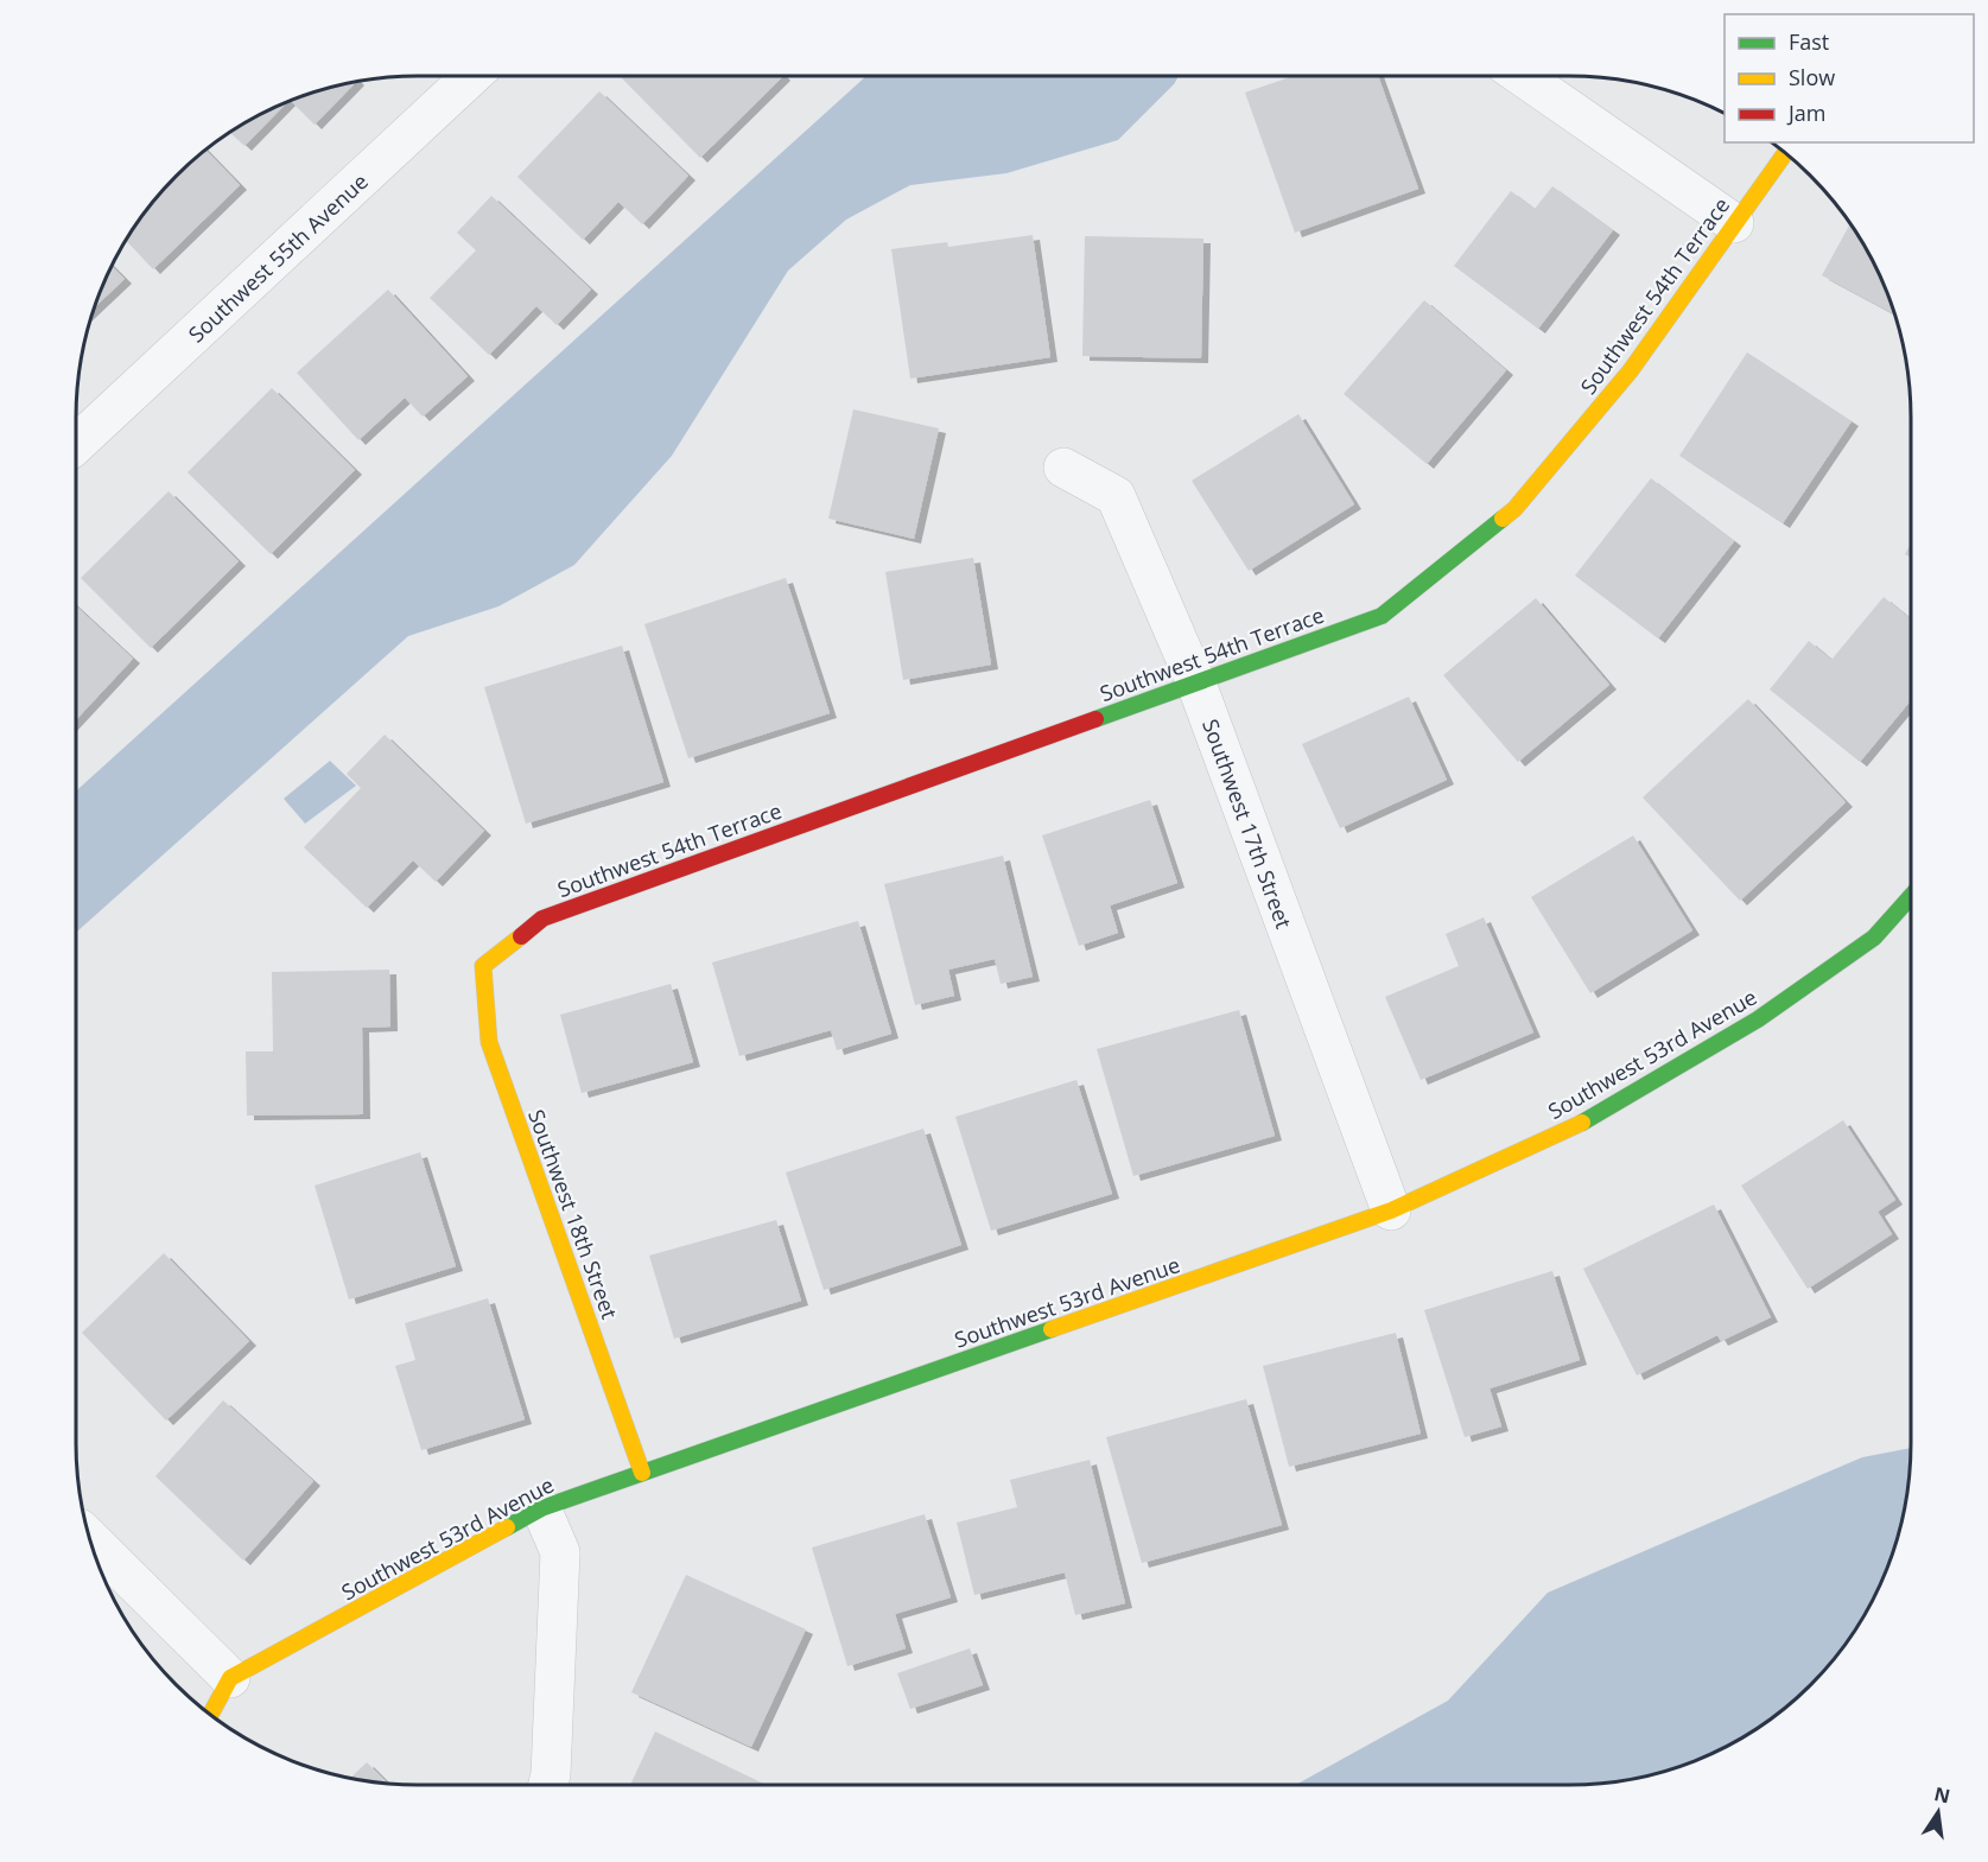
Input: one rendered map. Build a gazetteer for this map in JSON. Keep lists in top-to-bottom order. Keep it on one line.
{"streets":{"street":["Southwest 55th Avenue","Southwest 54th Terrace","Southwest 17th Street","Southwest 53rd Avenue","Southwest 18th Street"]},"crossings":[["Southwest 54th Terrace","Southwest 17th Street"],["Southwest 54th Terrace","Southwest 18th Street"],["Southwest 17th Street","Southwest 53rd Avenue"],["Southwest 53rd Avenue","Southwest 18th Street"]],"legend":["Fast","Slow","Jam"],"north":"top"}
